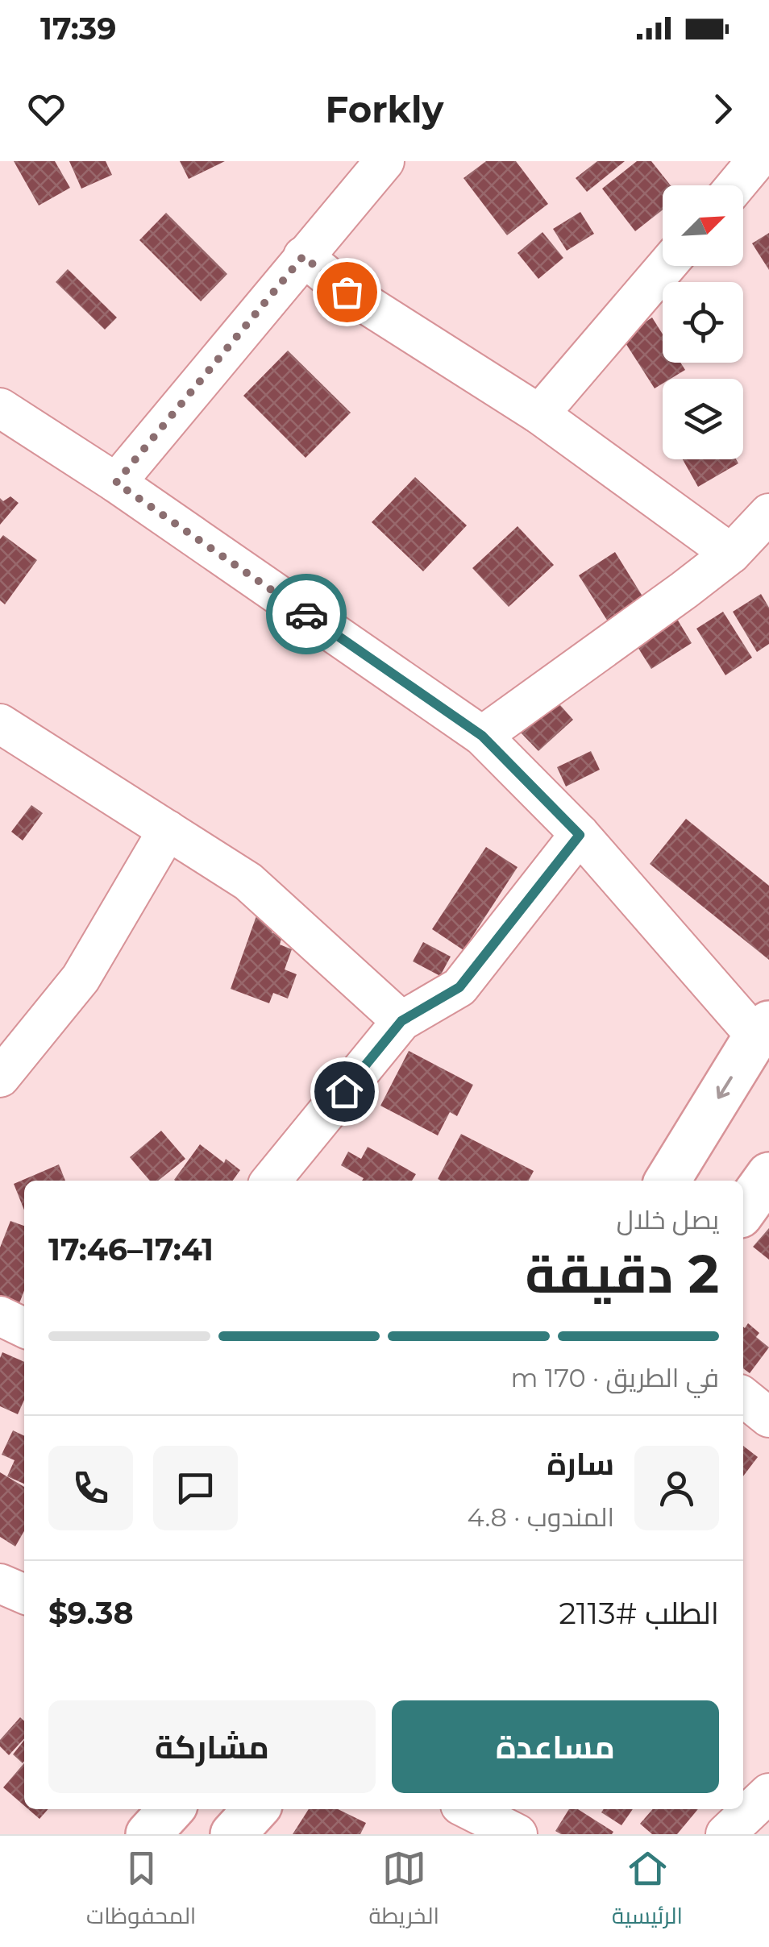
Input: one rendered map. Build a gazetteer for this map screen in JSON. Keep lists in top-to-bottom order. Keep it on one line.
{"north":"top right","page":{"status":"17:39","header":"Forkly","heading":["2 دقيقة","يصل خلال","17:41–17:46"],"panel":["سارة","المندوب · 4.8","الطلب #2113","$9.38"],"bar":"في الطريق · 170 m","buttons":["مساعدة","مشاركة"],"tabs":["الرئيسية","الخريطة","المحفوظات"]}}
